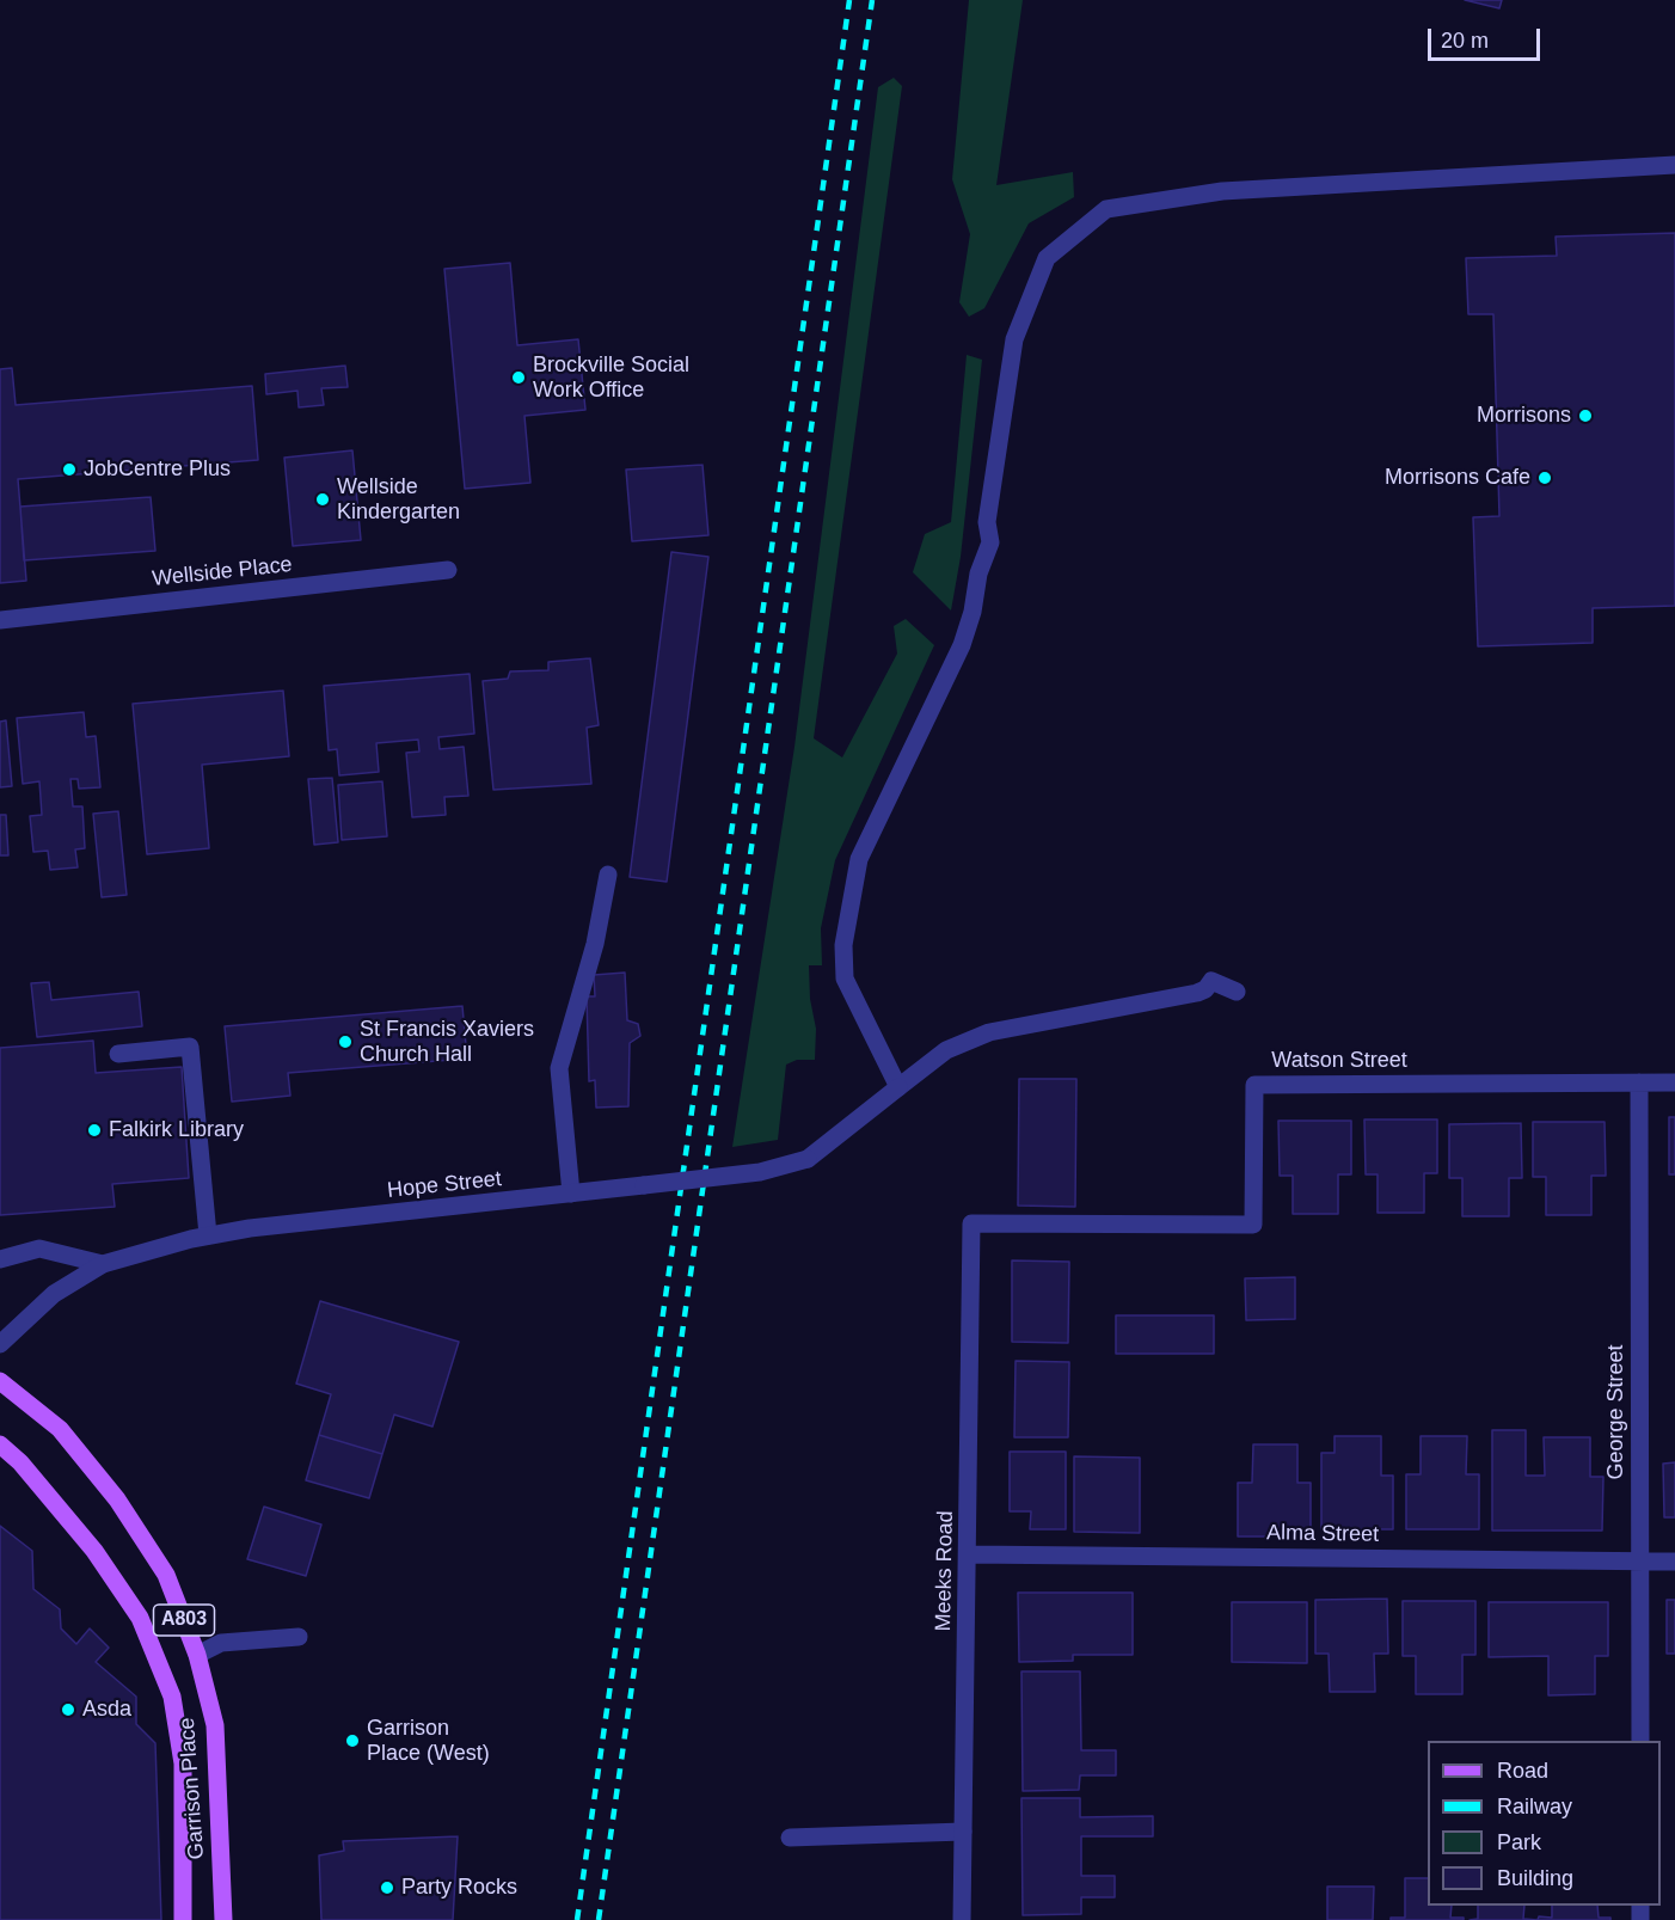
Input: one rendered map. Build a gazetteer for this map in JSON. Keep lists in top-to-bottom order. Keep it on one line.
{"streets":{"main road":["A803","Garrison Place"],"street":["Wellside Place","Watson Street","Hope Street","George Street","Alma Street","Meeks Road"]},"crossings":[["Watson Street","George Street"],["Watson Street","Meeks Road"],["George Street","Alma Street"],["Alma Street","Meeks Road"]],"places":["Brockville Social Work Office","Morrisons","JobCentre Plus","Morrisons Cafe","Wellside Kindergarten","St Francis Xaviers Church Hall","Falkirk Library","Asda","Garrison Place (West)","Party Rocks"],"legend":["Road","Railway","Park","Building"],"scale_bar":"20 m"}
